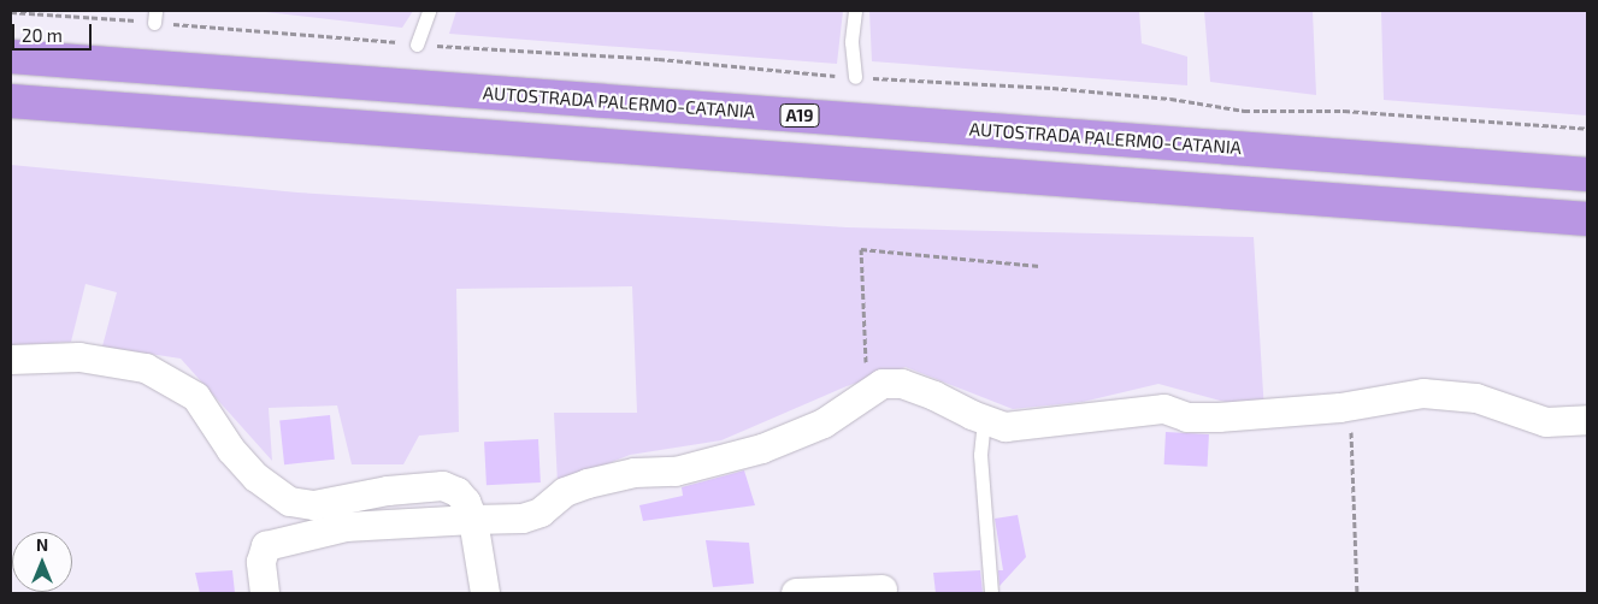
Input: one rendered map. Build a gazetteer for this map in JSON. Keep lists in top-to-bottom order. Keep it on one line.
{"streets":{"highway":["AUTOSTRADA PALERMO-CATANIA","A19"]},"scale_bar":"20 m","north":"top"}
